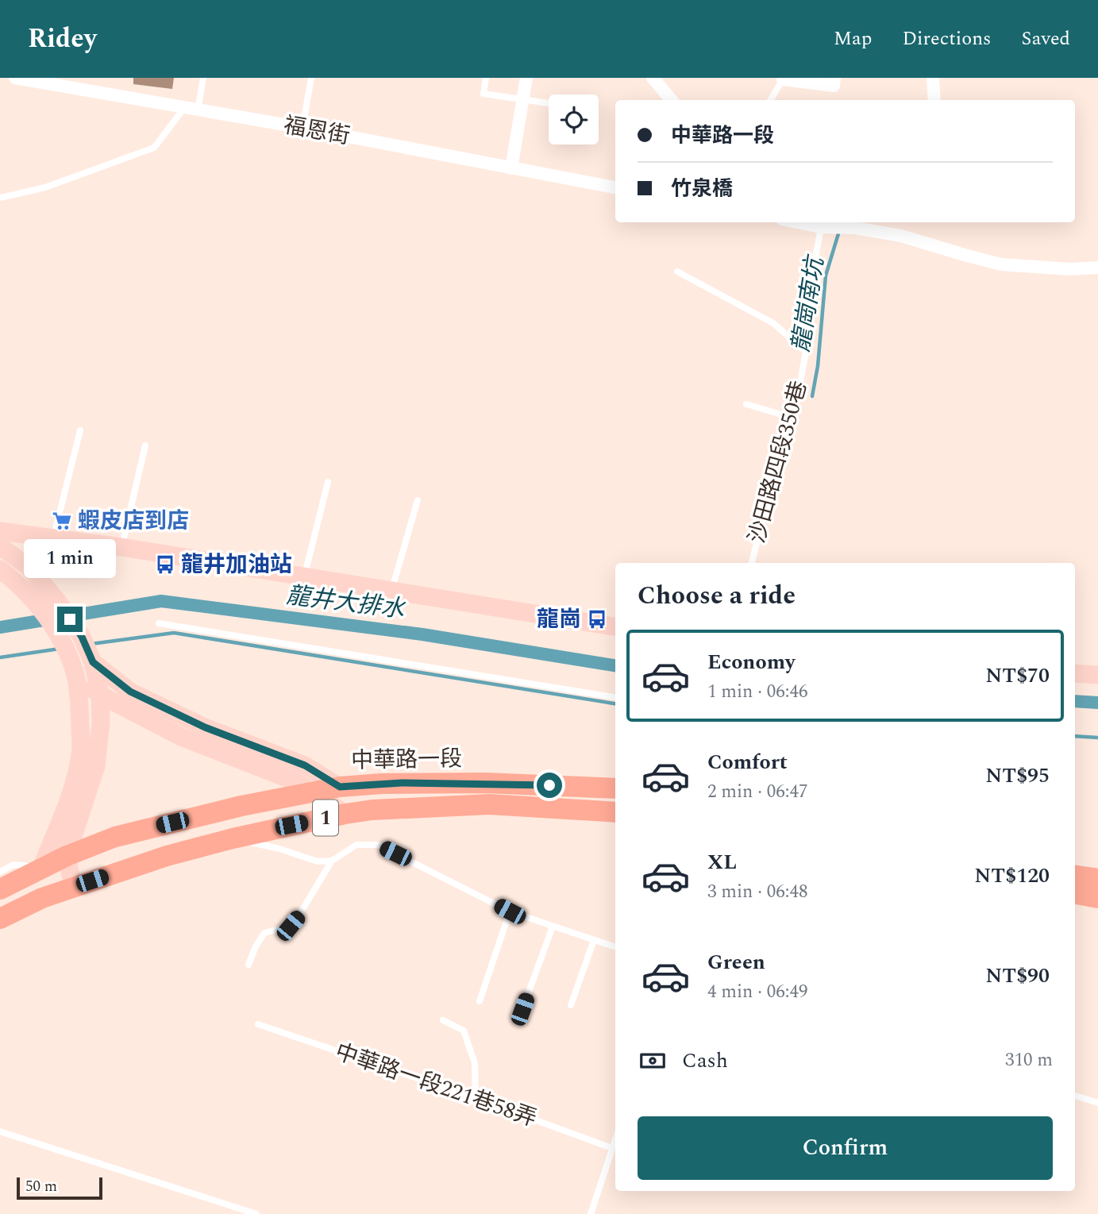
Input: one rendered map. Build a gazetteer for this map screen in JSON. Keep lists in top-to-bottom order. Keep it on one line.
{"streets":{"main road":["中華路一段","1"],"street":["福恩街"],"lane":["沙田路四段350巷","中華路一段221巷58弄"]},"crossings":[["中華路一段","1"]],"water":["龍崗南坑","龍井大排水"],"places":{"supermarket":["蝦皮店到店"],"bus stop":["龍井加油站","龍崗"]},"scale_bar":"50 m","page":{"header":"Ridey","nav":["Map","Directions","Saved"],"banner":["中華路一段","竹泉橋"],"bubble":"1 min","heading":"Choose a ride","list":[{"name":"Economy","note":"1 min · 06:46","value":"NT$70"},{"name":"Comfort","note":"2 min · 06:47","value":"NT$95"},{"name":"XL","note":"3 min · 06:48","value":"NT$120"},{"name":"Green","note":"4 min · 06:49","value":"NT$90"}],"pay":["Cash","310 m"],"buttons":"Confirm","scale":"50 m"}}
